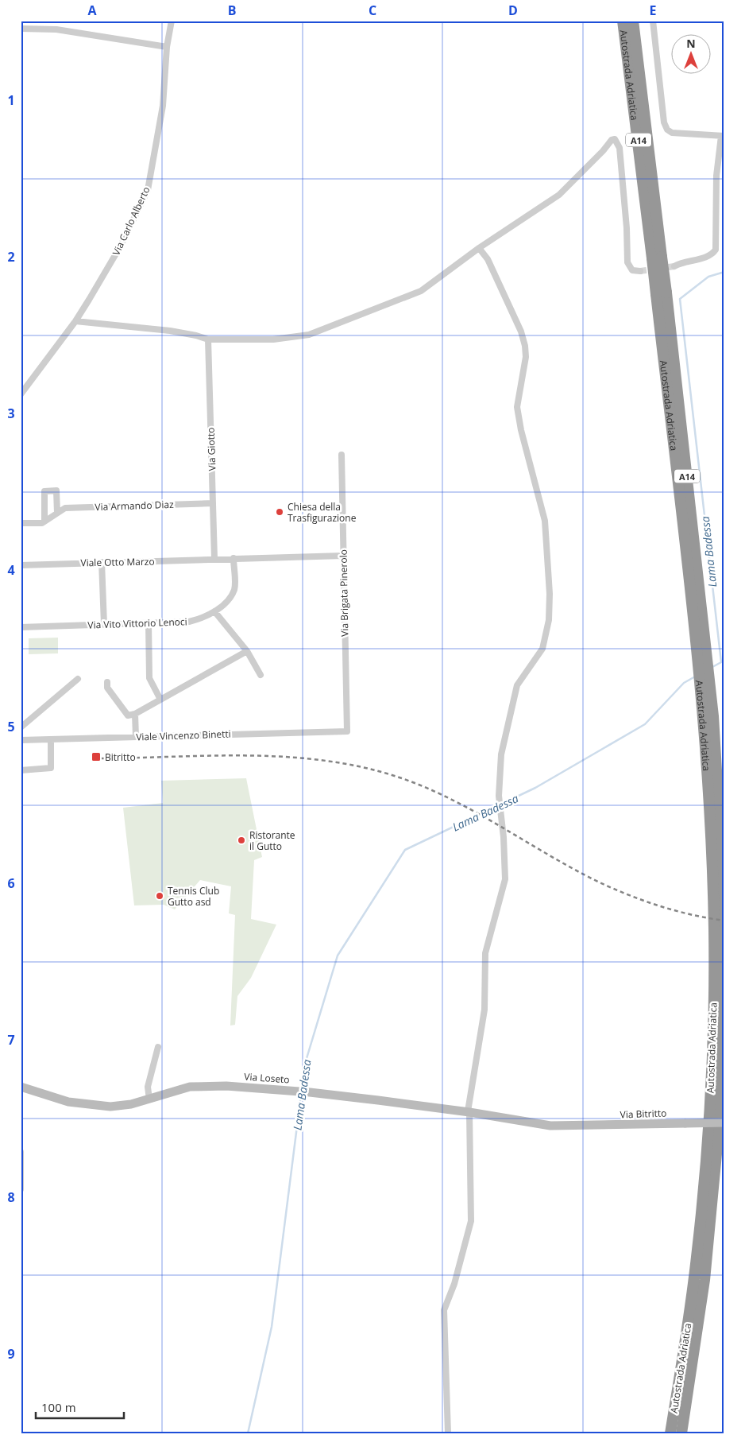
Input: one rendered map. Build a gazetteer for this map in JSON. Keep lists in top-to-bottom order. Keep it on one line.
{"streets":{"highway":["Autostrada Adriatica","A14"],"main road":["Via Loseto","Via Bitritto"],"street":["Via Carlo Alberto","Via Giotto","Via Armando Diaz","Viale Otto Marzo","Via Brigata Pinerolo","Via Vito Vittorio Lenoci","Viale Vincenzo Binetti"]},"crossings":[["Via Giotto","Via Armando Diaz"],["Via Giotto","Viale Otto Marzo"],["Viale Otto Marzo","Via Brigata Pinerolo"],["Viale Otto Marzo","Via Vito Vittorio Lenoci"],["Via Brigata Pinerolo","Viale Vincenzo Binetti"],["Via Loseto","Via Bitritto"]],"water":["Lama Badessa"],"places":{"other":["Chiesa della Trasfigurazione","Ristorante il Gutto","Tennis Club Gutto asd"],"transit":["Bitritto"]},"scale_bar":"100 m","north":"top","grid":{"columns":["A","B","C","D","E"],"rows":["1","2","3","4","5","6","7","8","9"]}}
